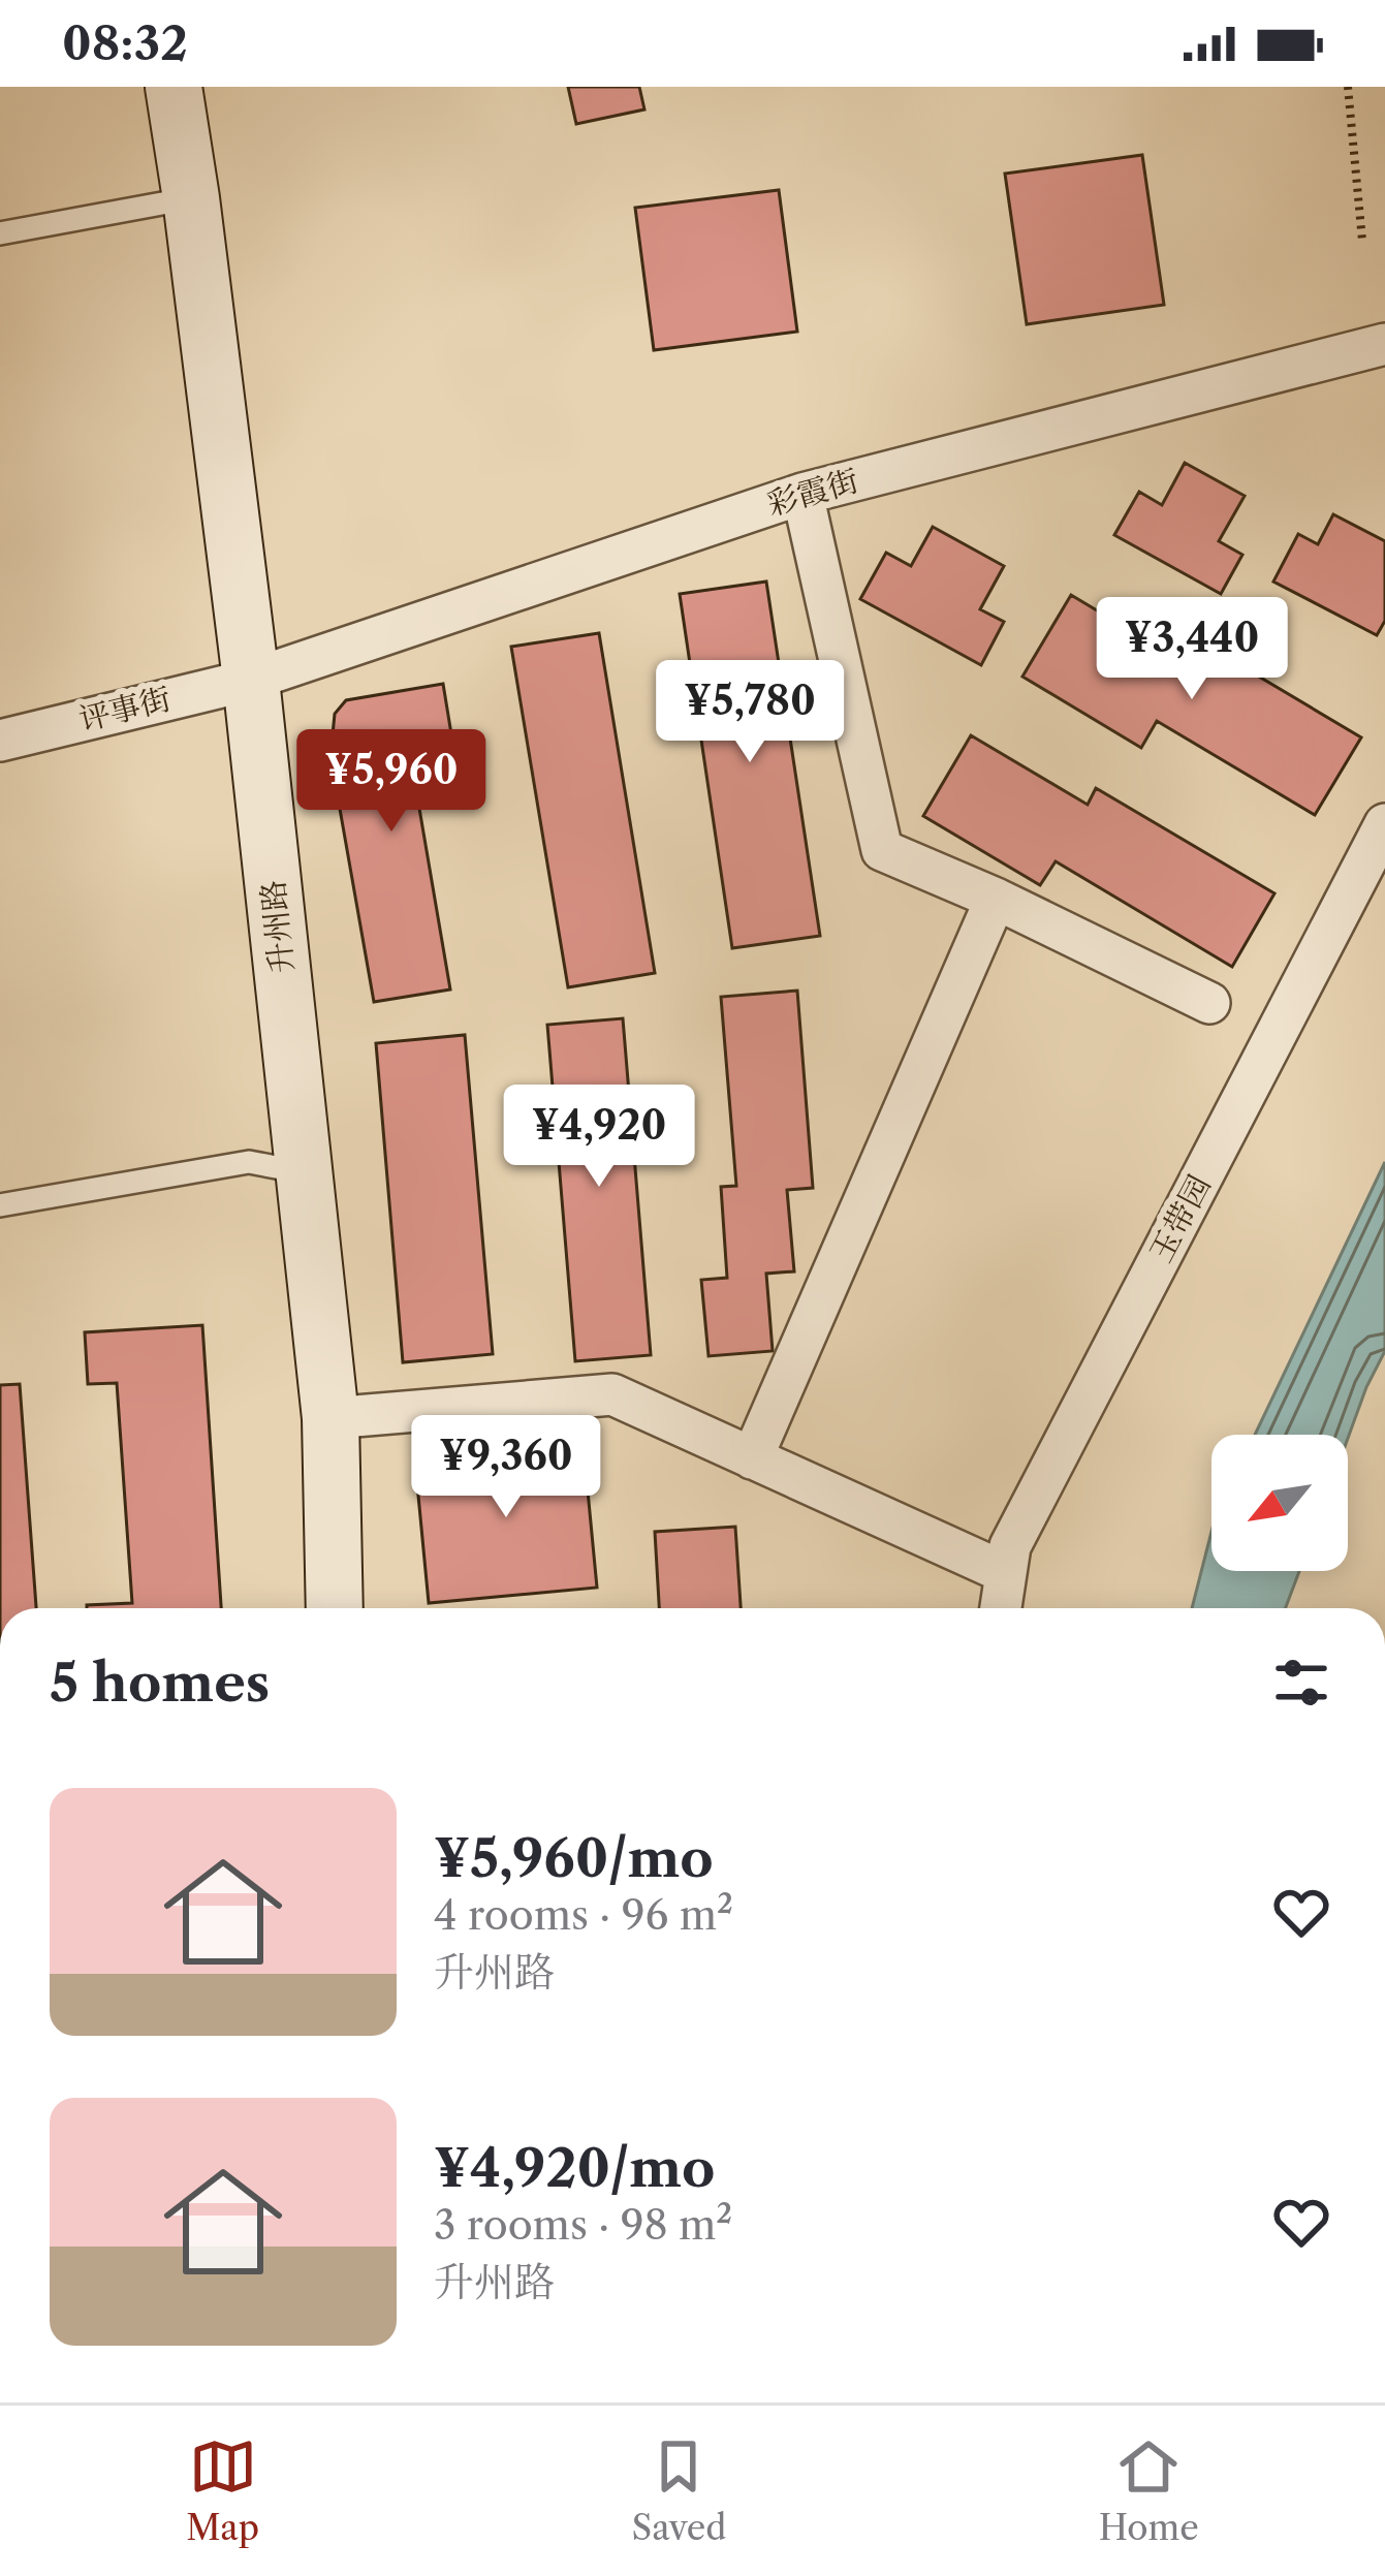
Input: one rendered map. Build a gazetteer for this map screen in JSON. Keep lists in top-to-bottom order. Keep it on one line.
{"streets":{"main road":["升州路"],"street":["彩霞街","评事街","玉带园"]},"crossings":[["彩霞街","评事街"],["彩霞街","升州路"],["评事街","升州路"]],"north":"bottom left","page":{"status":"08:32","price":["¥3,440","¥5,780","¥5,960","¥4,920","¥9,360"],"heading":"5 homes","list":[{"name":"¥5,960/mo","note":"4 rooms · 96 m² · 升州路"},{"name":"¥4,920/mo","note":"3 rooms · 98 m² · 升州路"}],"tabs":["Map","Saved","Home"]}}
